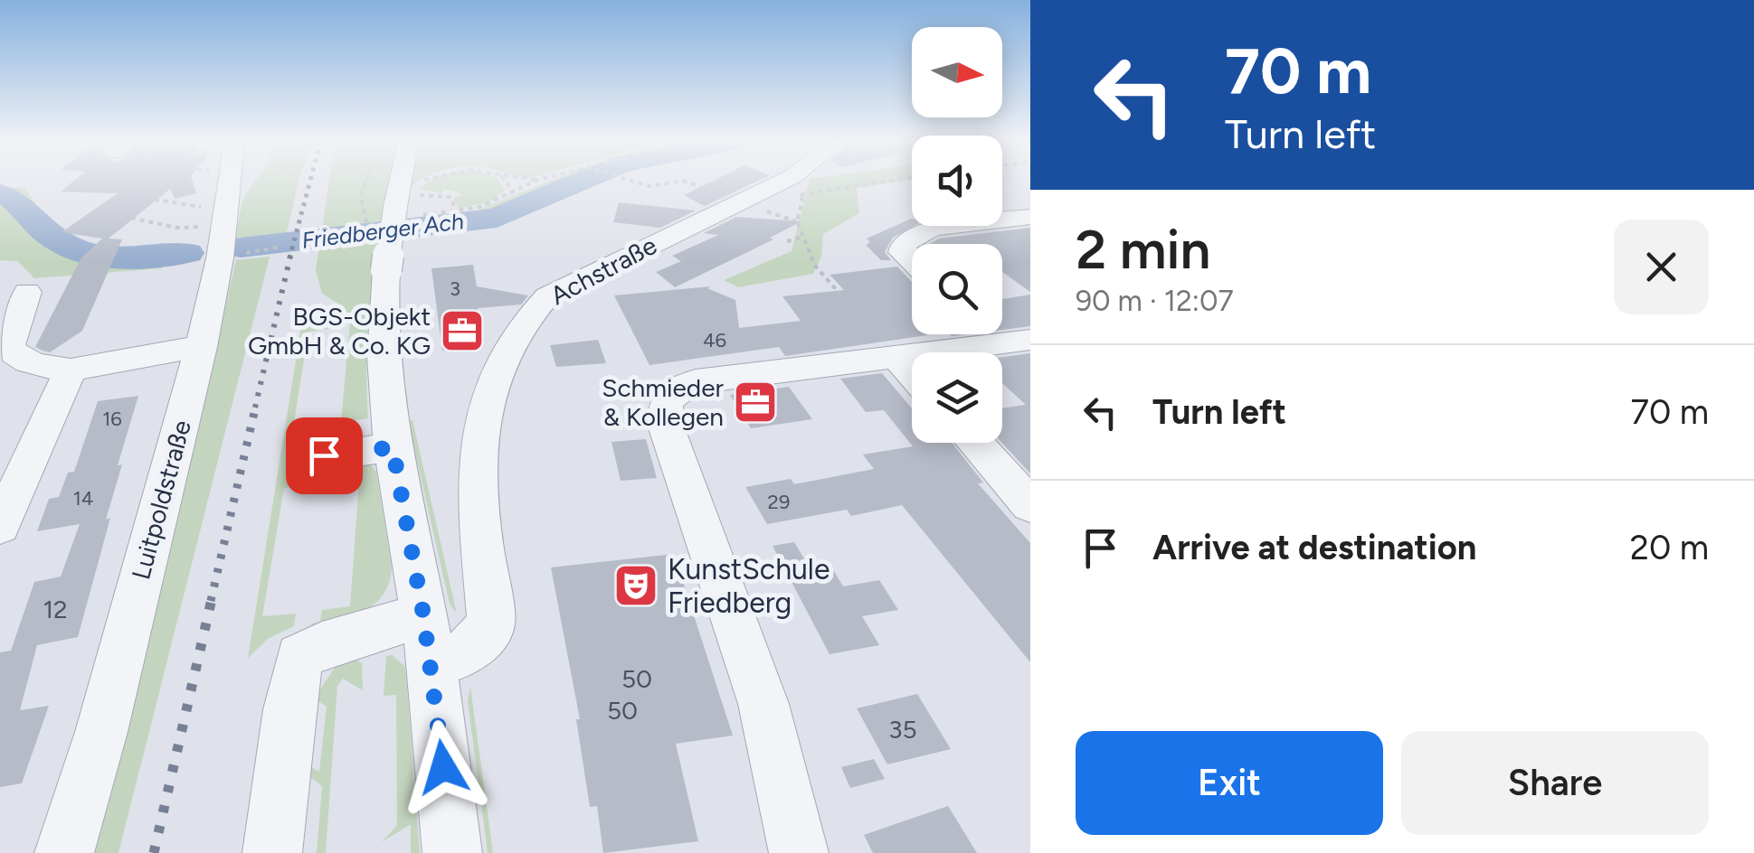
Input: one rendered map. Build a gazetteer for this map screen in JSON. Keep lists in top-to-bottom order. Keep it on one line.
{"streets":{"street":["Achstraße","Luitpoldstraße"]},"water":["Friedberger Ach"],"places":{"office":["BGS-Objekt GmbH & Co. KG","Schmieder & Kollegen"],"theatre":["KunstSchule Friedberg"]},"house_numbers":["3","46","16","14","29","12","50","50","35"],"north":"right","page":{"turn":["70 m","Turn left"],"heading":["2 min","90 m · 12:07"],"list":[{"name":"Turn left","value":"70 m"},{"name":"Arrive at destination","value":"20 m"}],"buttons":["Exit","Share"]}}
